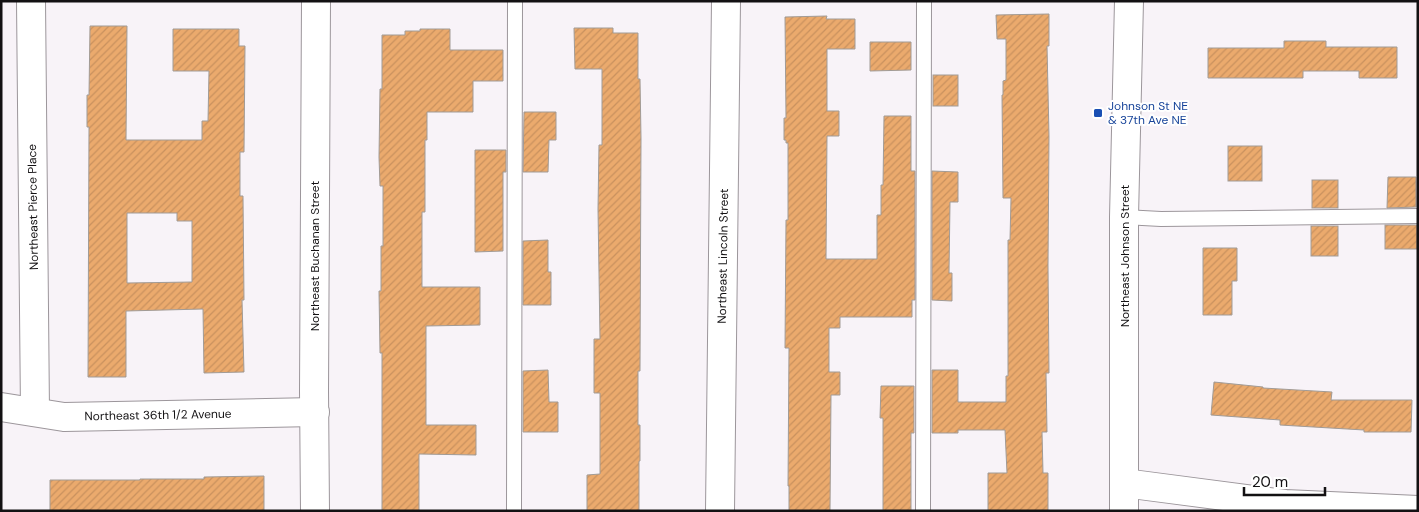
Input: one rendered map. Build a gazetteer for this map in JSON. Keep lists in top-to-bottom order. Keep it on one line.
{"streets":{"street":["Northeast Pierce Place","Northeast Buchanan Street","Northeast Lincoln Street","Northeast Johnson Street","Northeast 36th 1/2 Avenue"]},"crossings":[["Northeast Pierce Place","Northeast 36th 1/2 Avenue"],["Northeast Buchanan Street","Northeast 36th 1/2 Avenue"]],"places":{"transit":["Johnson St NE & 37th Ave NE"]},"scale_bar":"20 m"}
